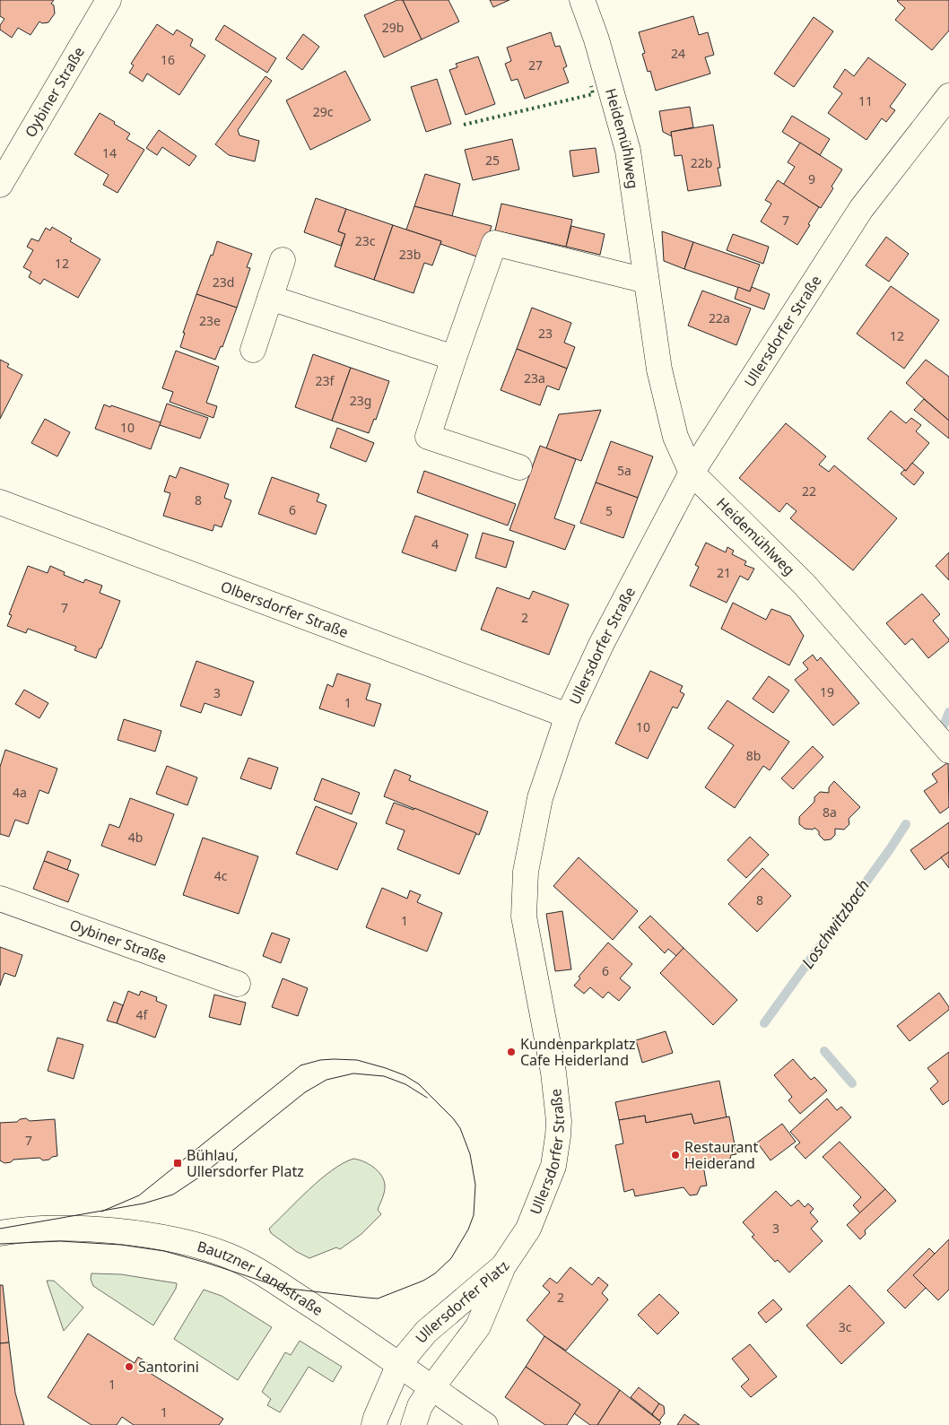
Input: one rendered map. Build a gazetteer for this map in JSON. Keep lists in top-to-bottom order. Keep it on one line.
{"streets":{"street":["Oybiner Straße","Heidemühlweg","Ullersdorfer Straße","Olbersdorfer Straße","Bautzner Landstraße","Ullersdorfer Platz"]},"crossings":[["Heidemühlweg","Ullersdorfer Straße"],["Ullersdorfer Straße","Olbersdorfer Straße"],["Ullersdorfer Straße","Ullersdorfer Platz"],["Bautzner Landstraße","Ullersdorfer Platz"]],"water":["Loschwitzbach"],"places":{"other":["Kundenparkplatz Cafe Heiderland","Restaurant Heiderand","Santorini"],"transit":["Bühlau, Ullersdorfer Platz"]},"house_numbers":["29b","24","16","27","11","29c","14","25","22b","9","7","23c","23b","12","23d","22a","23e","23","12","23a","23f","23g","10","5a","22","8","6","5","4","21","7","2","19","3","1","10","8b","4a","8a","4b","4c","8","1","6","4f","7","3","2","3c","1","1"]}
